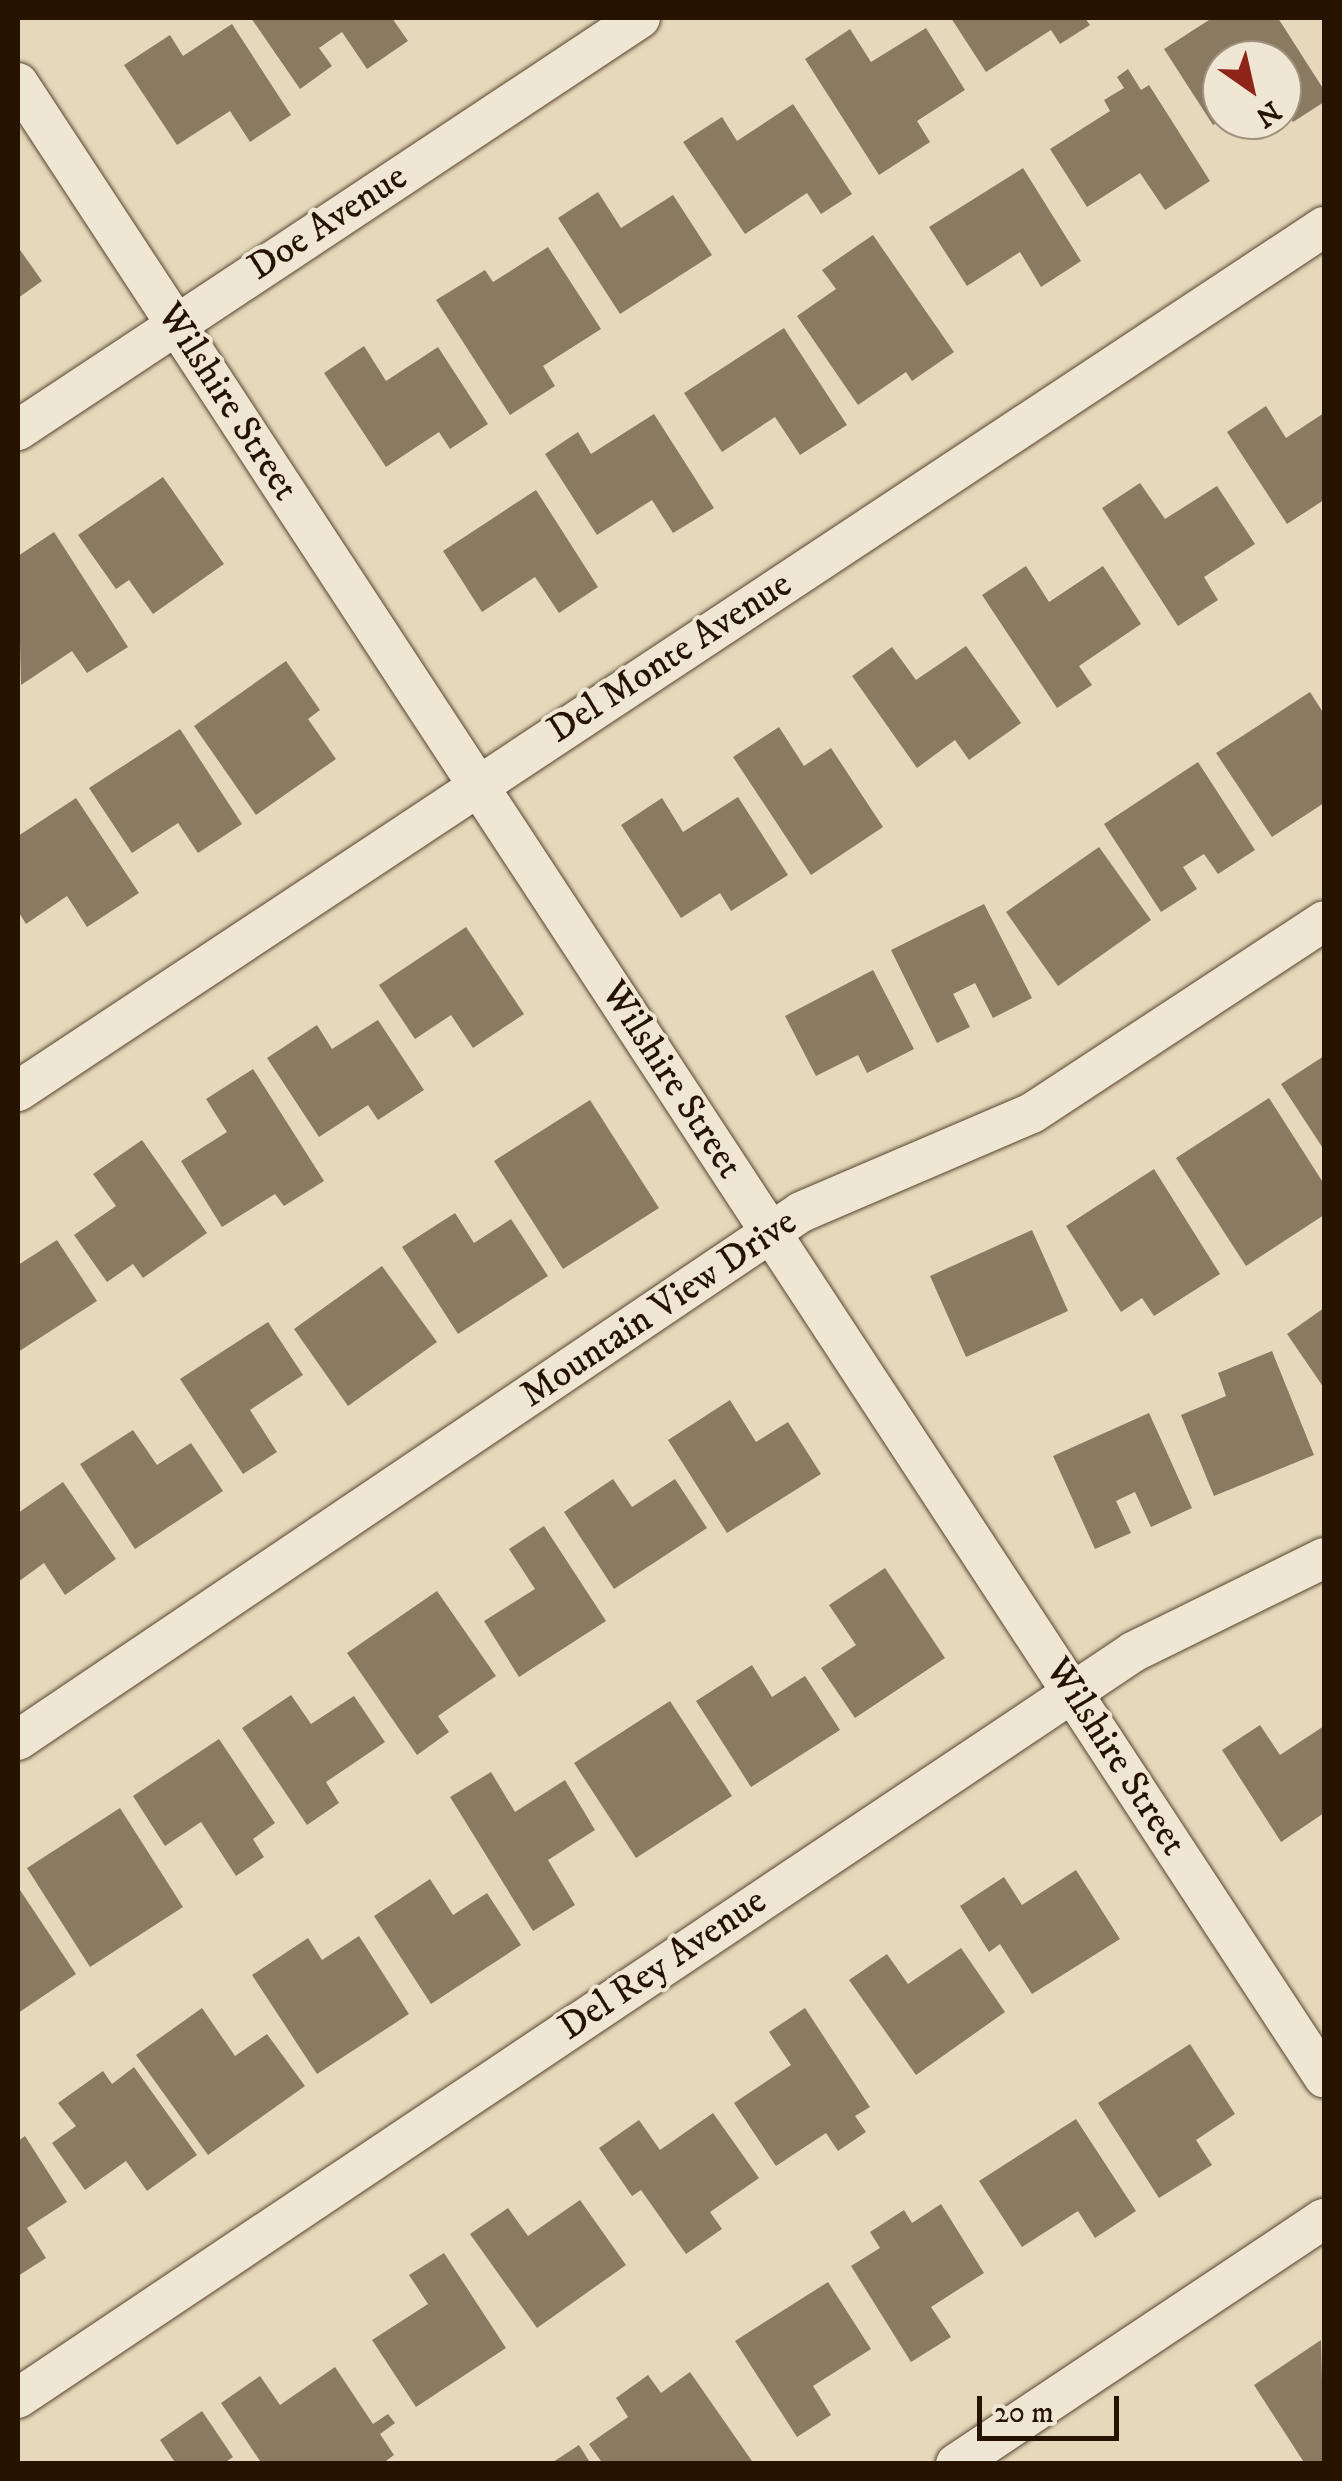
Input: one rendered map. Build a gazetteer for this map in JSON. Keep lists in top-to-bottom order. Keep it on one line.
{"streets":{"street":["Doe Avenue","Wilshire Street","Del Monte Avenue","Mountain View Drive","Del Rey Avenue"]},"crossings":[["Doe Avenue","Wilshire Street"],["Wilshire Street","Del Monte Avenue"],["Wilshire Street","Mountain View Drive"],["Wilshire Street","Del Rey Avenue"]],"scale_bar":"20 m","north":"bottom right"}
